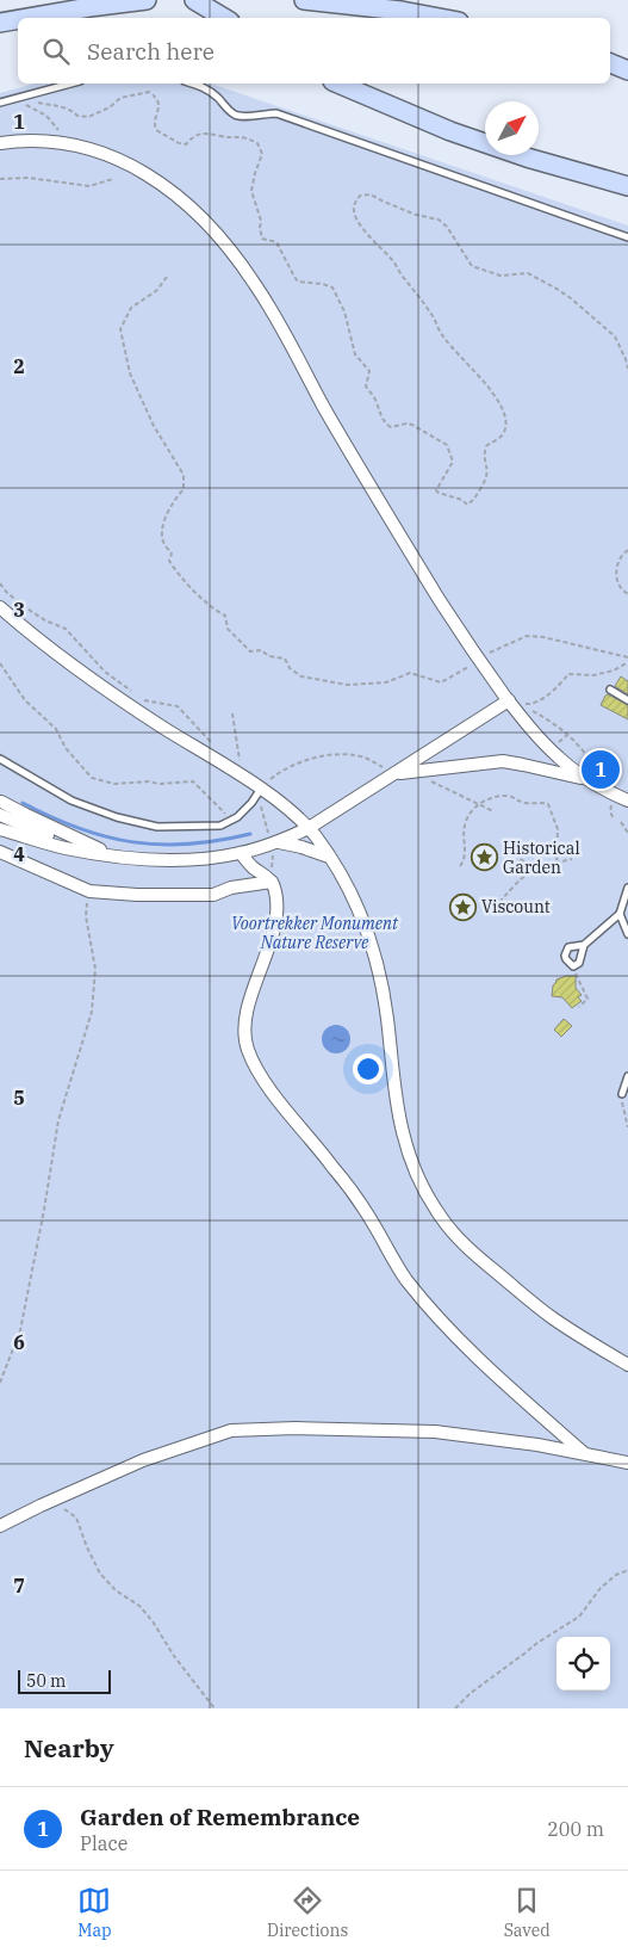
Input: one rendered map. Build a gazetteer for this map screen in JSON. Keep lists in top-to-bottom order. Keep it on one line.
{"parks":["Voortrekker Monument Nature Reserve"],"places":{"place":["Historical Garden","Viscount"]},"scale_bar":"50 m","north":"top right","page":{"search":"Search here","pins":"1","scale":"50 m","heading":"Nearby","list":[{"mark":"1","name":"Garden of Remembrance","note":"Place","value":"200 m"}],"nav":["Map","Directions","Saved"]},"grid":{"rows":["1","2","3","4","5","6","7"]}}
